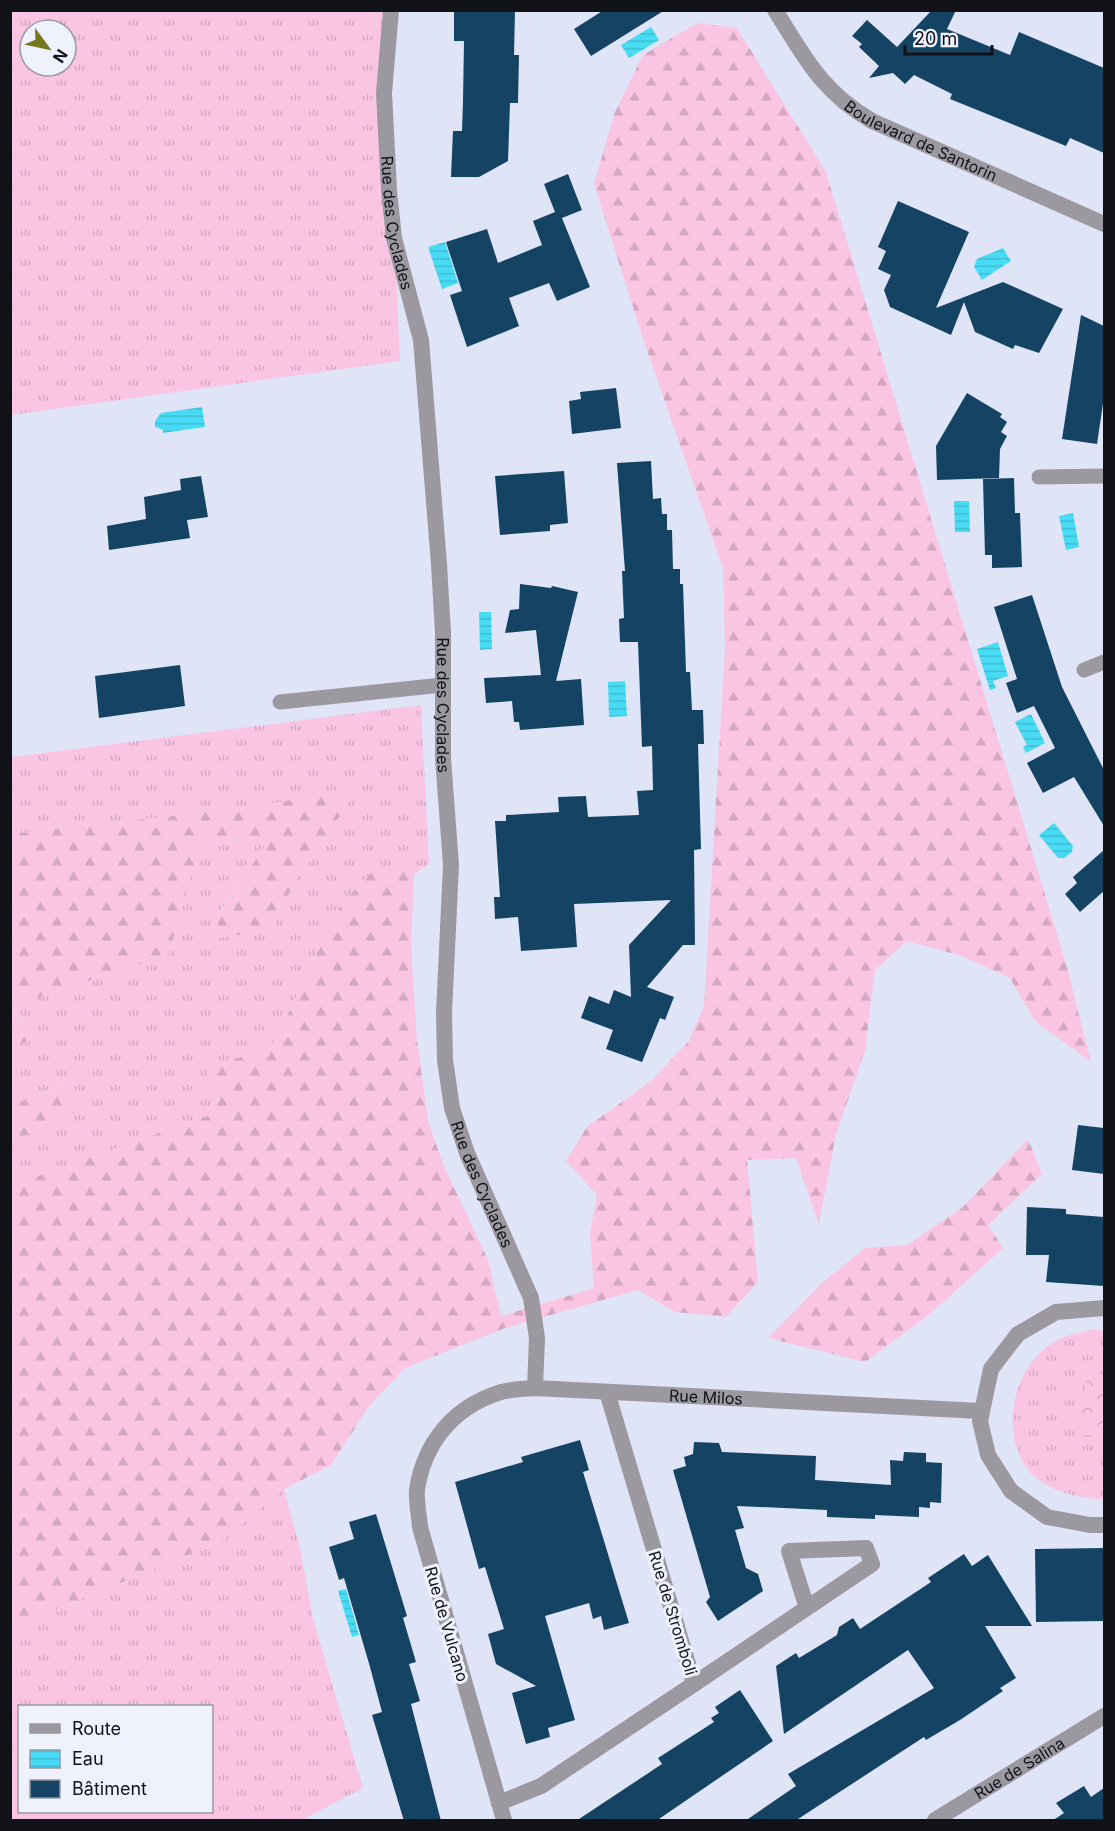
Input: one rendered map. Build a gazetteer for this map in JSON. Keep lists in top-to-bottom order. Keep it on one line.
{"streets":{"street":["Boulevard de Santorin","Rue des Cyclades","Rue Milos","Rue de Stromboli","Rue de Vulcano","Rue de Salina"]},"crossings":[["Rue des Cyclades","Rue Milos"],["Rue Milos","Rue de Stromboli"],["Rue Milos","Rue de Vulcano"],["Rue de Stromboli","Rue de Vulcano"]],"legend":["Route","Eau","Bâtiment"],"scale_bar":"20 m","north":"bottom right"}
